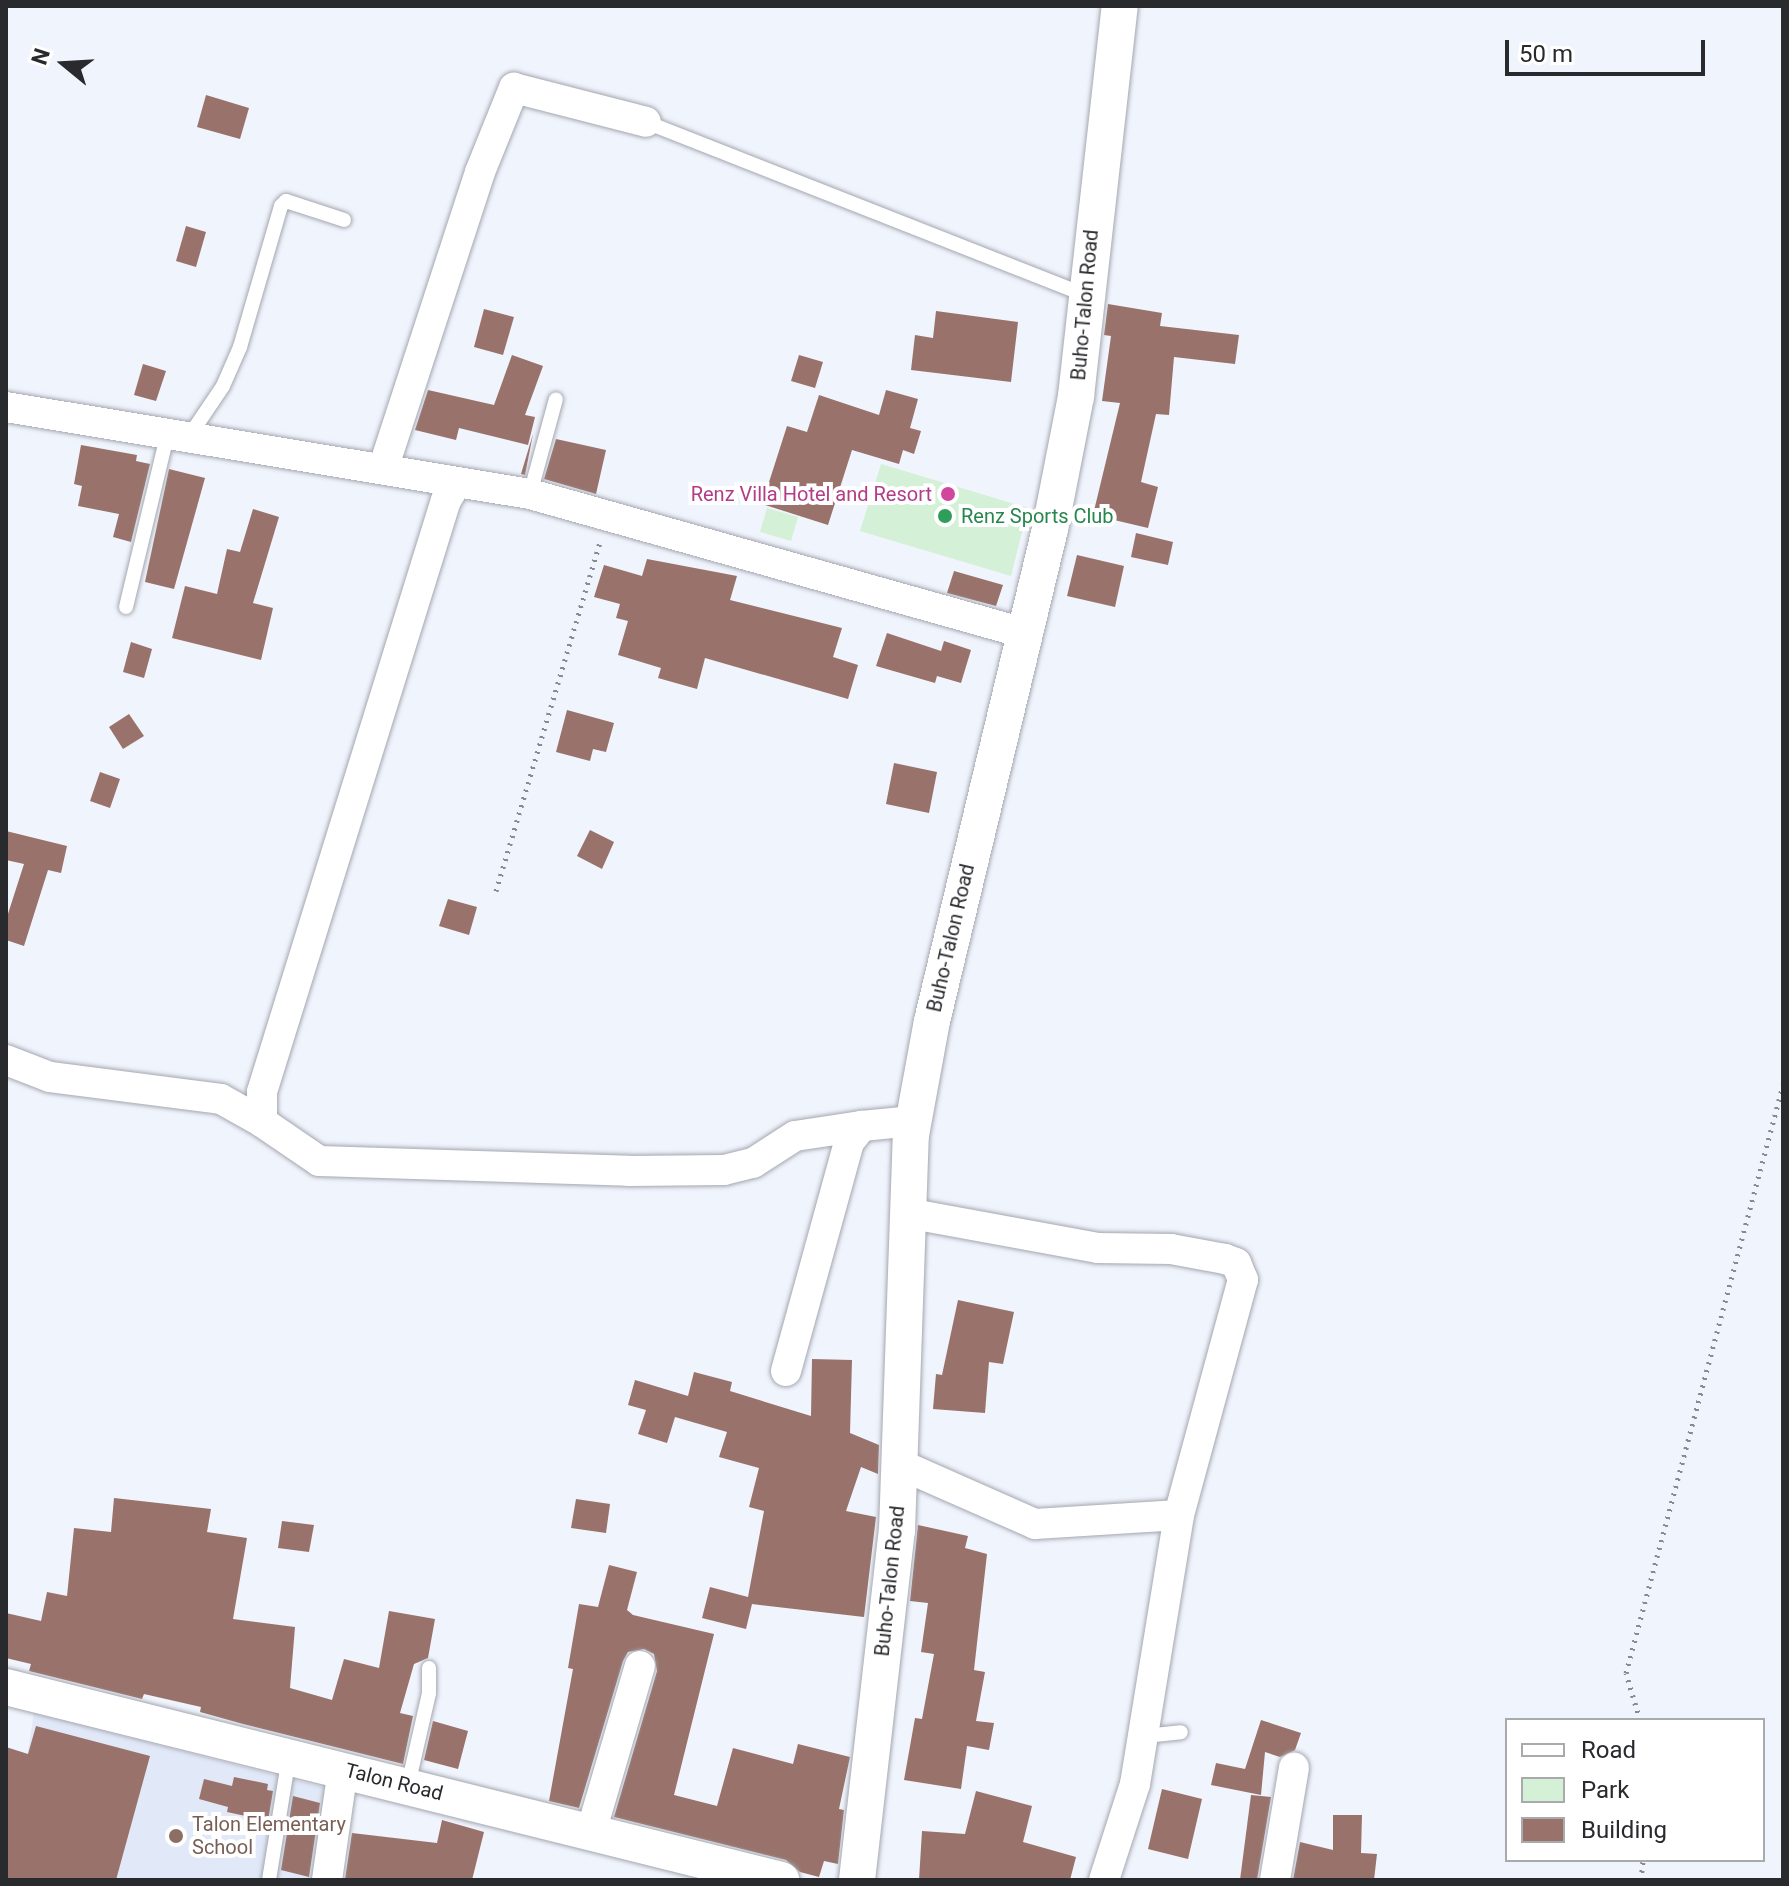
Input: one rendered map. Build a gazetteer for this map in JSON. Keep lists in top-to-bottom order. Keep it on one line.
{"streets":{"street":["Buho-Talon Road","Talon Road"]},"places":["Renz Villa Hotel and Resort","Renz Sports Club","Talon Elementary School"],"legend":["Road","Park","Building"],"scale_bar":"50 m","north":"left"}
